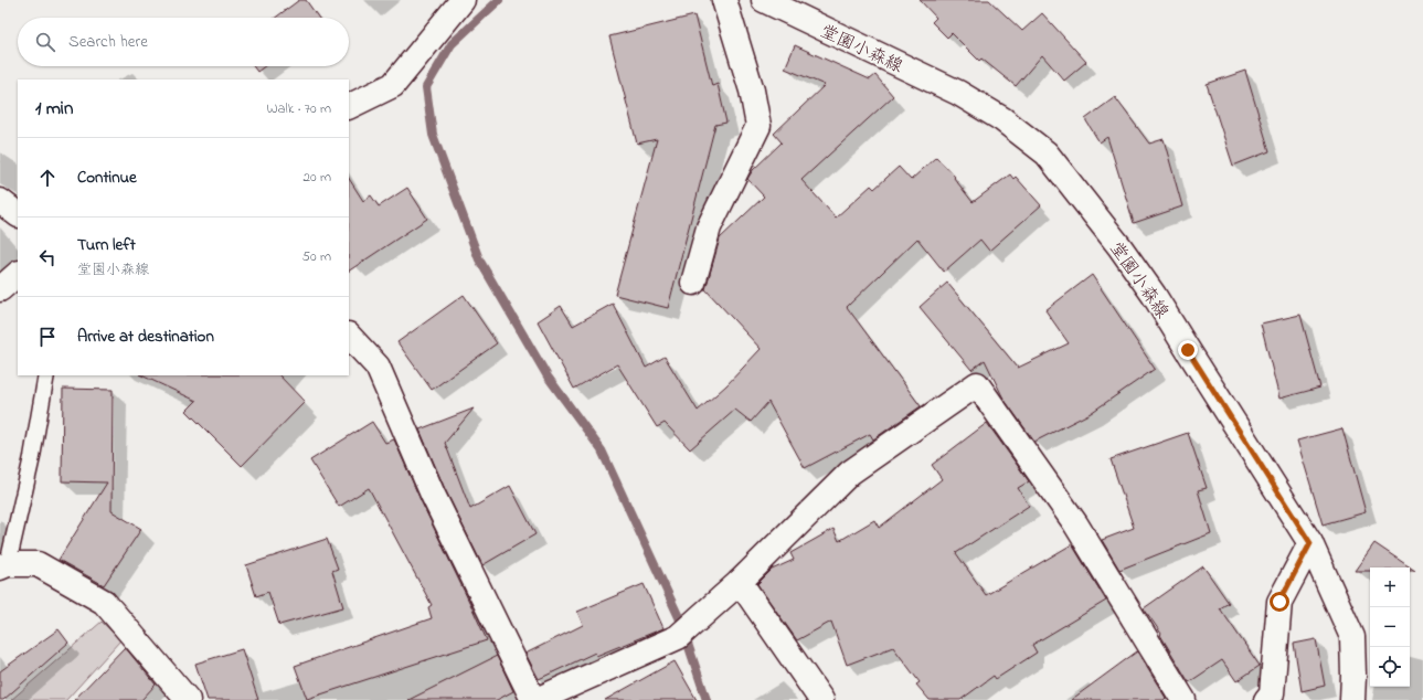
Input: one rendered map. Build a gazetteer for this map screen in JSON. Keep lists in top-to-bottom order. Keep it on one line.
{"streets":{"street":["堂園小森線"]},"page":{"search":"Search here","heading":["1 min","Walk · 70 m"],"list":[["Continue","20 m"],["Turn left","堂園小森線","50 m"],"Arrive at destination"],"map_buttons":["+","−"]}}
